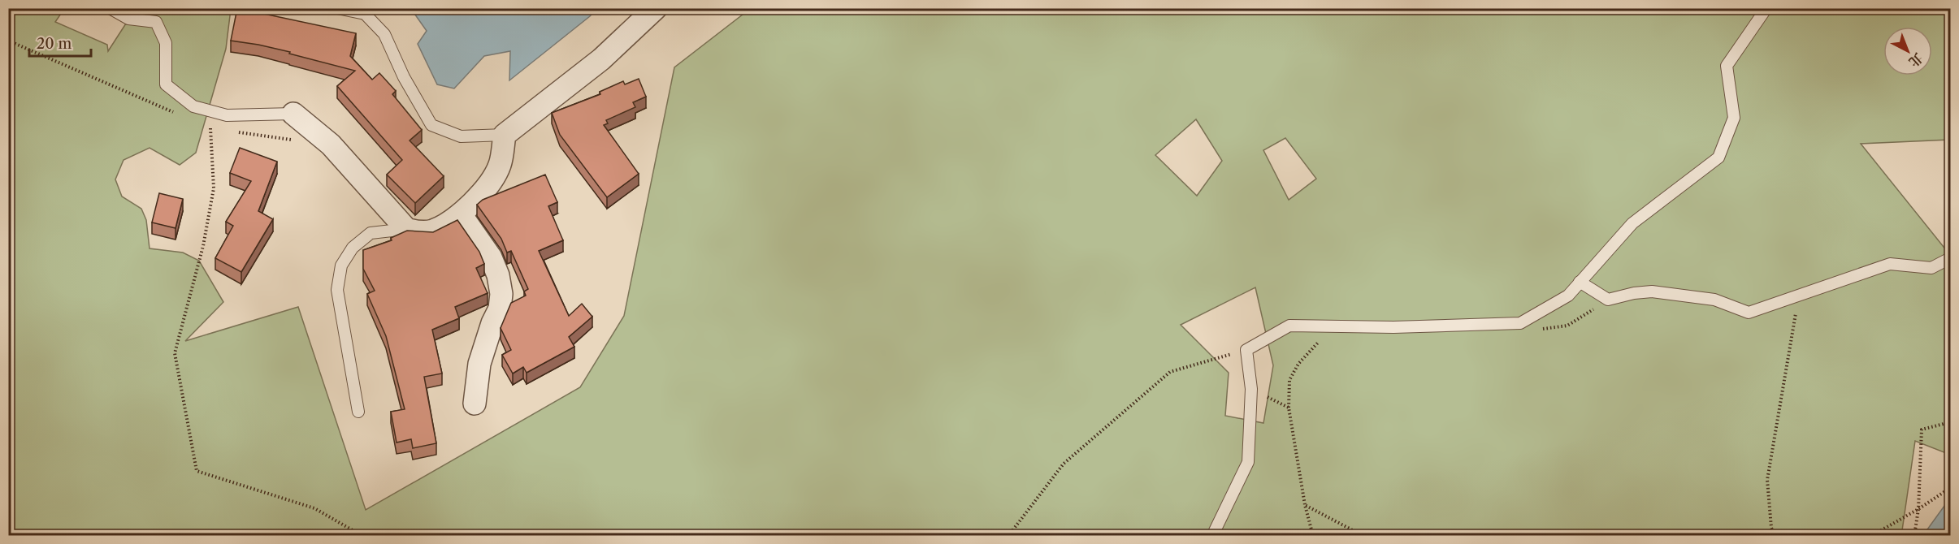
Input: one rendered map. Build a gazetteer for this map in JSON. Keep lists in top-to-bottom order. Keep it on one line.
{"scale_bar":"20 m","north":"bottom right"}
